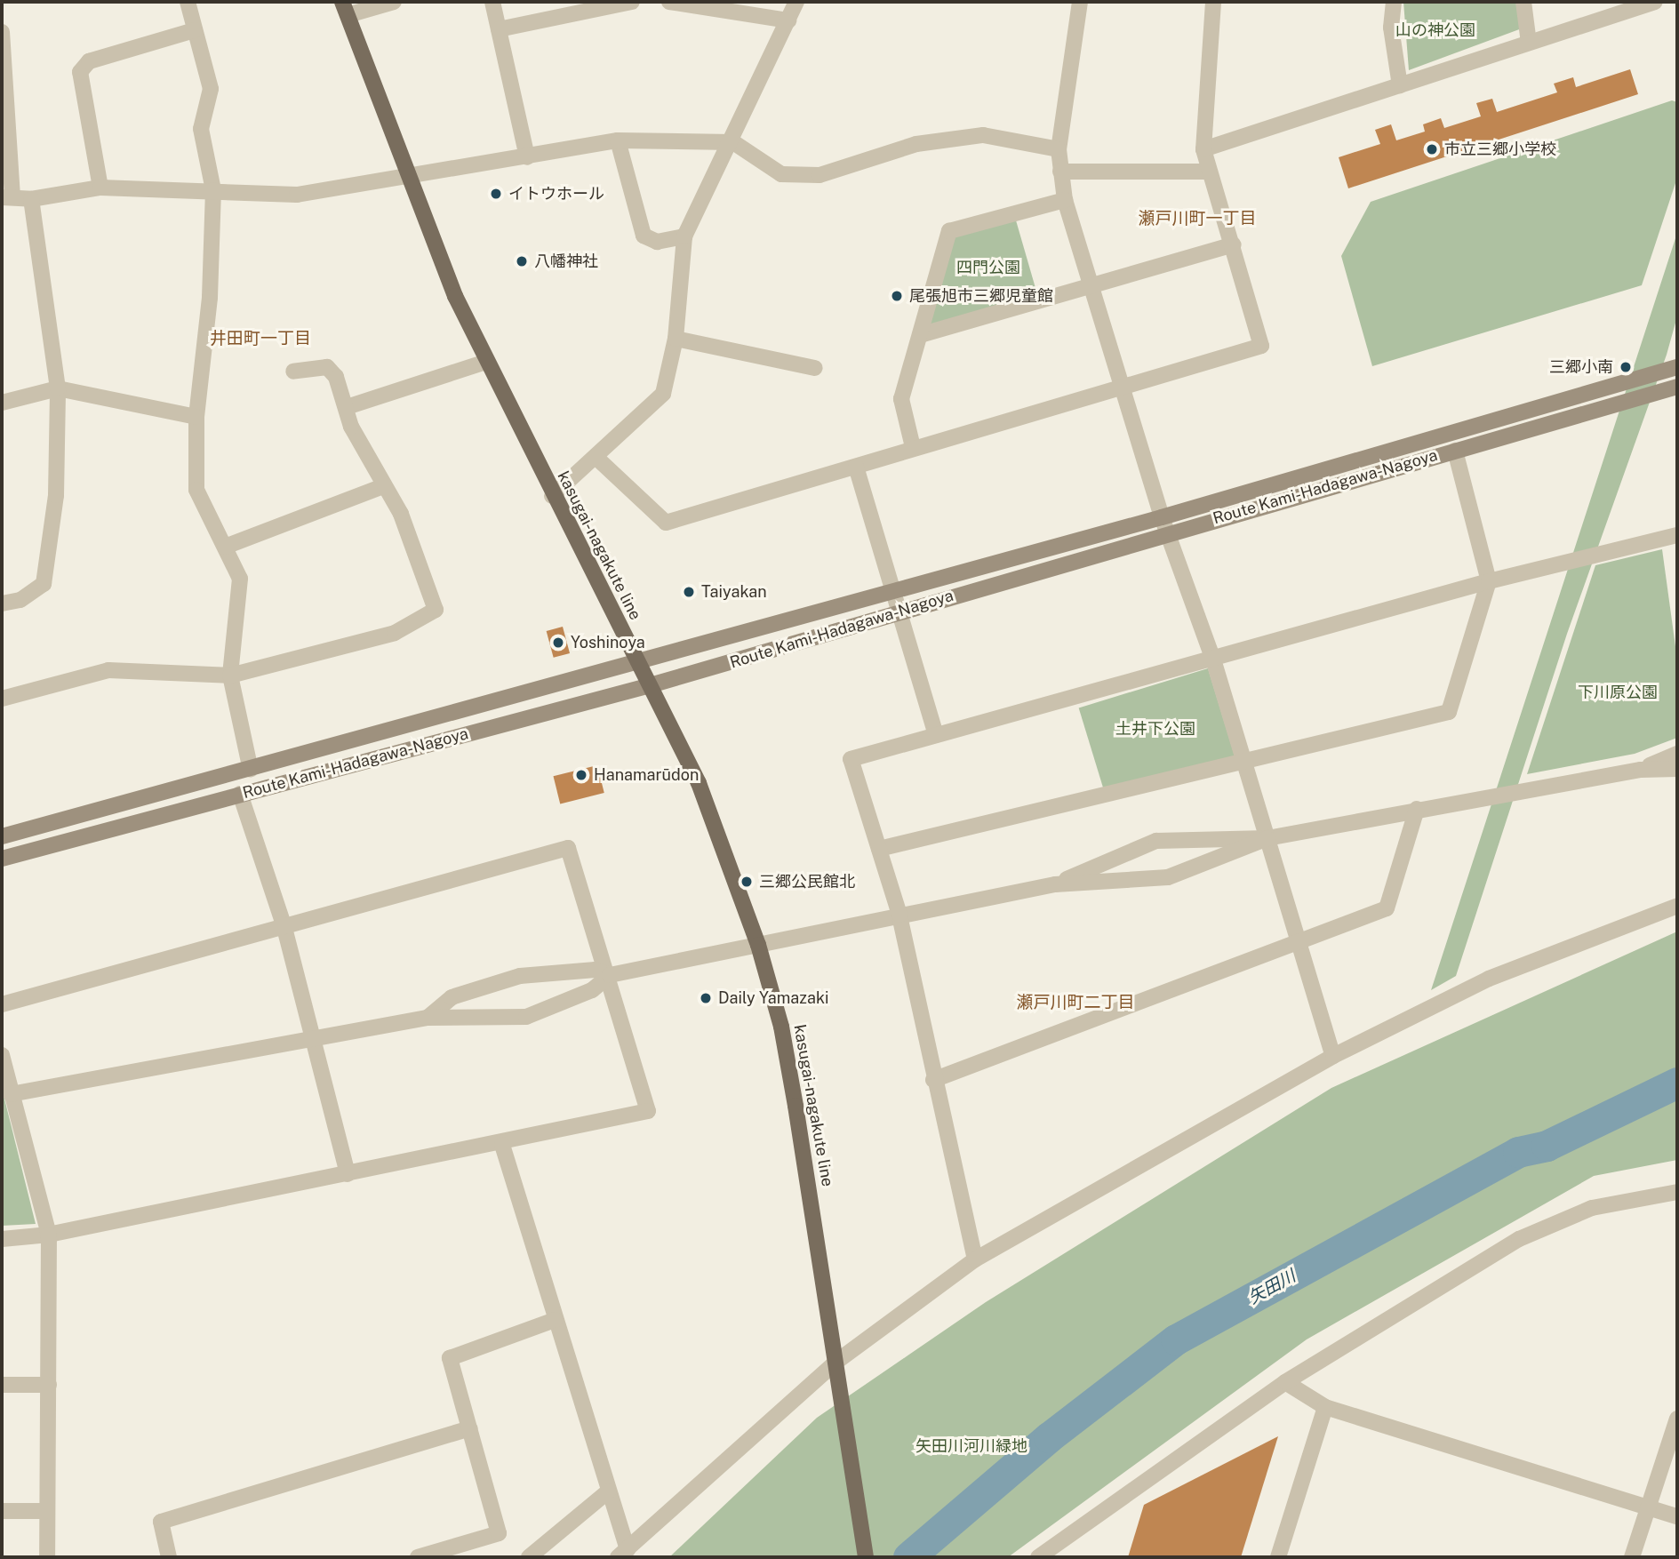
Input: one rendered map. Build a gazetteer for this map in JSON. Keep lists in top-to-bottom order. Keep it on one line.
{"streets":{"main road":["Route Kami-Hadagawa-Nagoya","kasugai-nagakute line"]},"crossings":[["Route Kami-Hadagawa-Nagoya","kasugai-nagakute line"]],"districts":["瀬戸川町一丁目","井田町一丁目","瀬戸川町二丁目"],"water":["矢田川"],"parks":["山の神公園","四門公園","下川原公園","土井下公園","矢田川河川緑地"],"places":["市立三郷小学校","イトウホール","八幡神社","尾張旭市三郷児童館","三郷小南","Taiyakan","Yoshinoya","Hanamarūdon","三郷公民館北","Daily Yamazaki"]}
